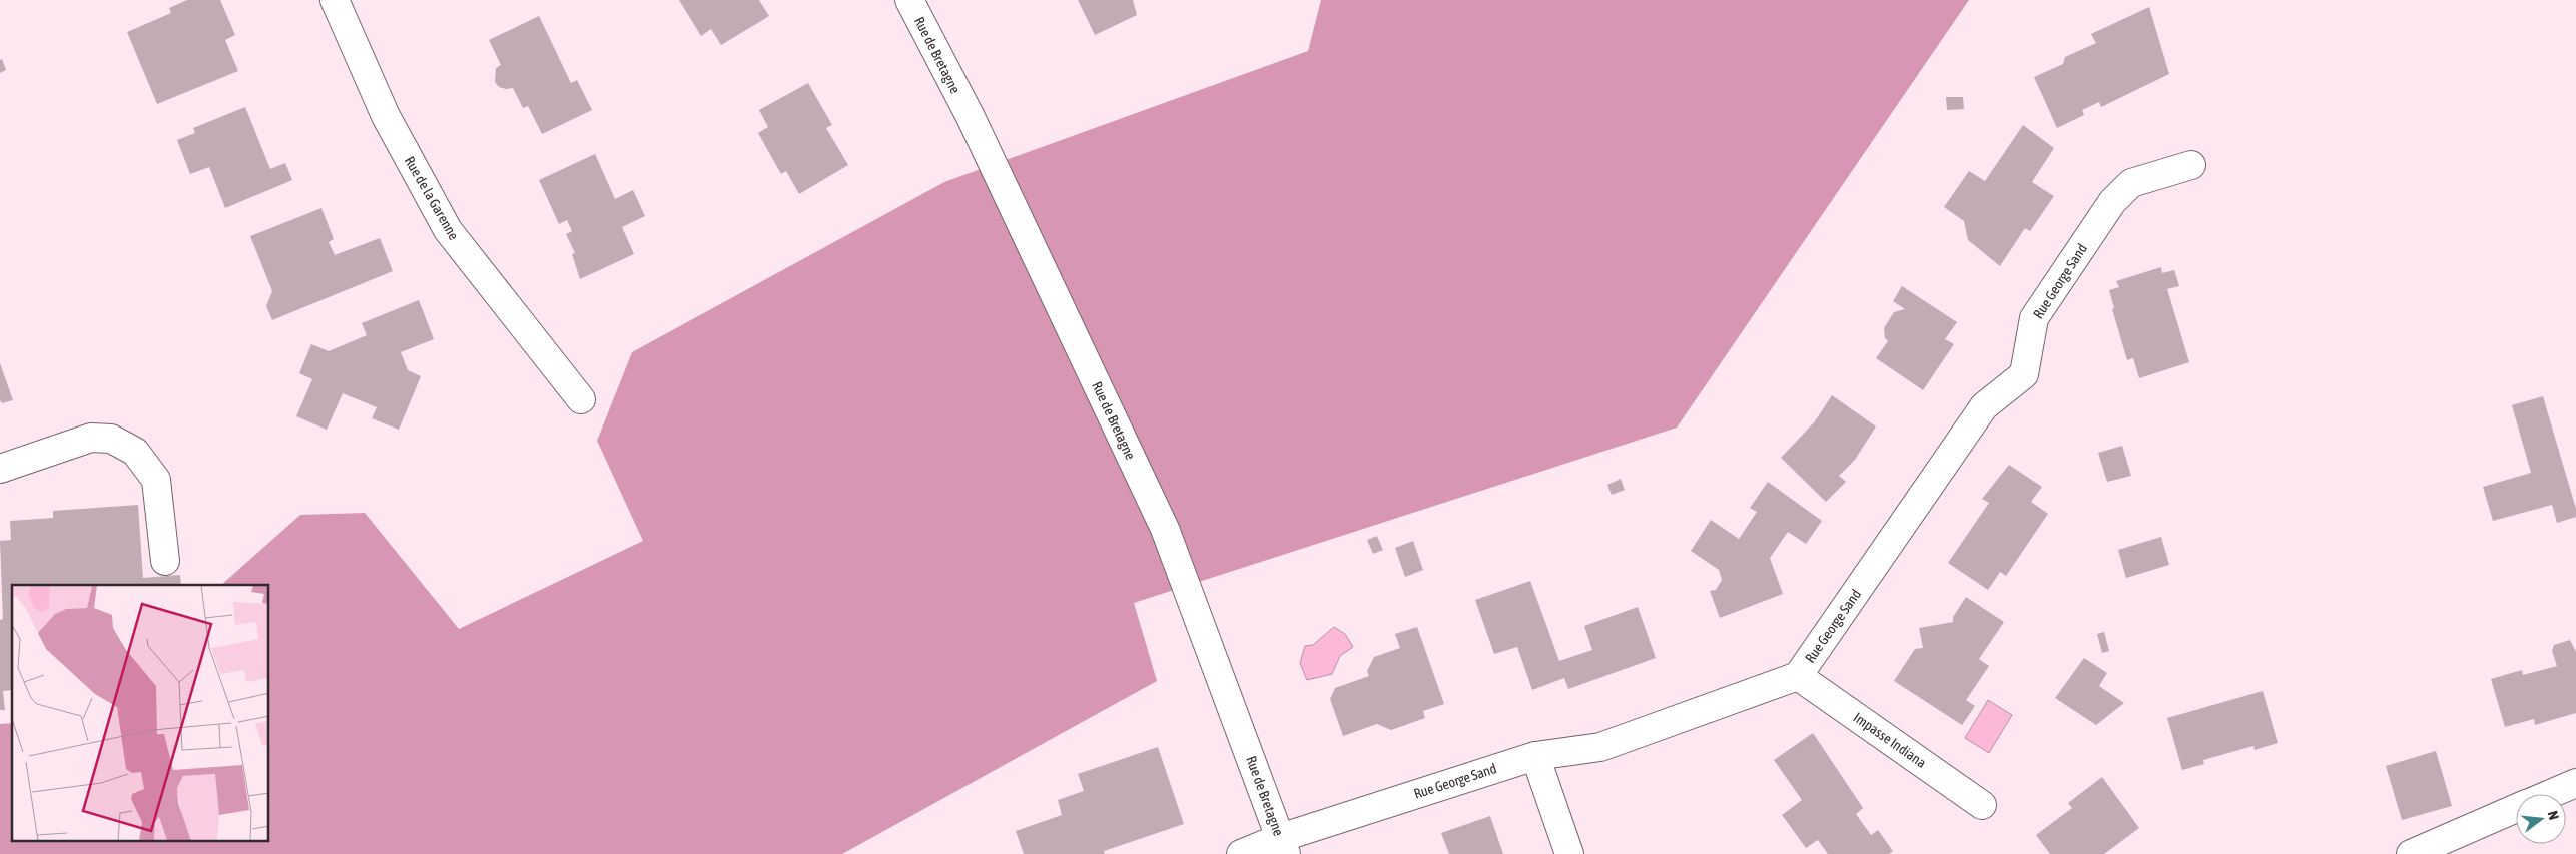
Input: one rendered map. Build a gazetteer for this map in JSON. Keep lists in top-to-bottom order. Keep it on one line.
{"streets":{"street":["Rue de Bretagne","Rue de la Garenne","Rue George Sand","Impasse Indiana"]},"crossings":[["Rue de Bretagne","Rue George Sand"],["Rue George Sand","Impasse Indiana"]],"north":"right"}
